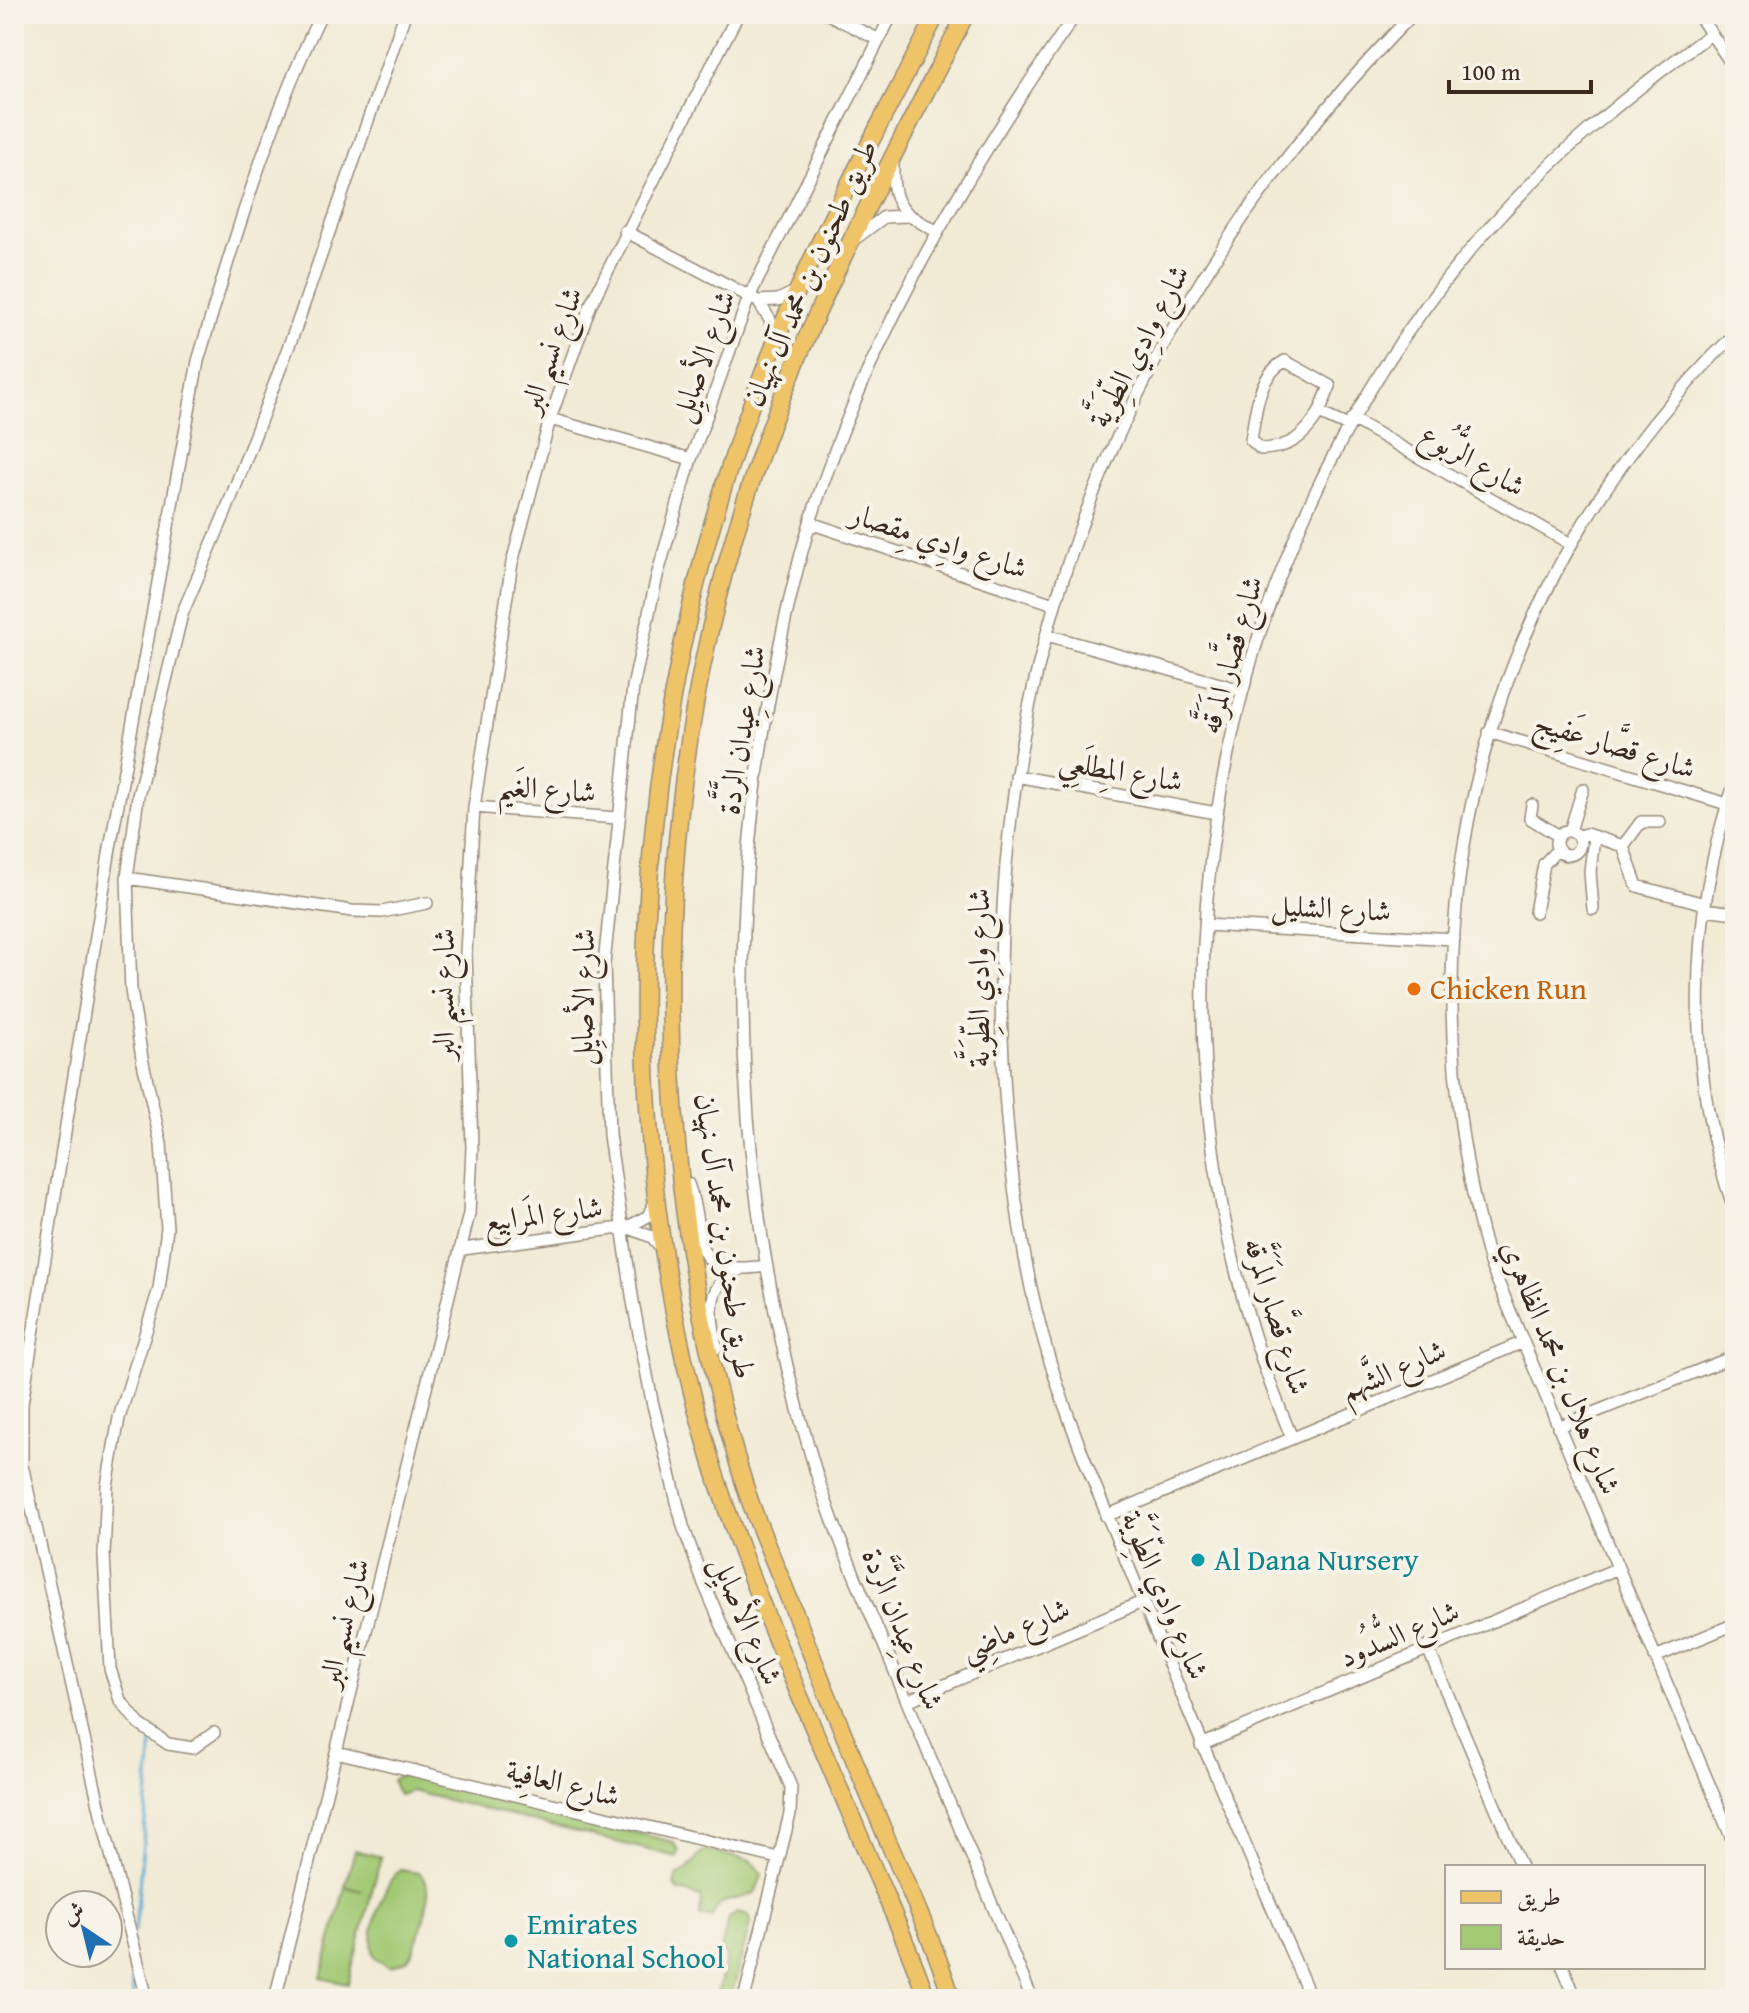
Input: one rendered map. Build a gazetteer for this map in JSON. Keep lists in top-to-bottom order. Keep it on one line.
{"streets":{"main road":["طريق طحنون بن محمد آل نهيان"],"street":["شارع وادِي الطِّوَيَّة","شارع نسيم البر","شارع الأصايِل","شارع الرُّبُوع","شارع وادِي مِقصار","شارع قصَّار المَرَقَّه","شارع عِيدان الرَّدَّة","شارع قصَّار عَفِيج","شارع المِطلَعِي","شارع الغَيم","شارع الشليل","شارع المَرابِيع","شارع هلال بن محمد الظاهري","شارع الشَّهم","شارع ماضِي","شارع السُّدُود","شارع العافِية"]},"crossings":[["طريق طحنون بن محمد آل نهيان","شارع المَرابِيع"],["شارع وادِي الطِّوَيَّة","شارع وادِي مِقصار"],["شارع وادِي الطِّوَيَّة","شارع المِطلَعِي"],["شارع وادِي الطِّوَيَّة","شارع الشَّهم"],["شارع وادِي الطِّوَيَّة","شارع ماضِي"],["شارع وادِي الطِّوَيَّة","شارع السُّدُود"],["شارع نسيم البر","شارع الغَيم"],["شارع نسيم البر","شارع المَرابِيع"],["شارع نسيم البر","شارع العافِية"],["شارع الأصايِل","شارع الغَيم"],["شارع الأصايِل","شارع المَرابِيع"],["شارع الأصايِل","شارع العافِية"],["شارع الرُّبُوع","شارع قصَّار المَرَقَّه"],["شارع الرُّبُوع","شارع هلال بن محمد الظاهري"],["شارع وادِي مِقصار","شارع عِيدان الرَّدَّة"],["شارع قصَّار المَرَقَّه","شارع المِطلَعِي"],["شارع قصَّار المَرَقَّه","شارع الشليل"],["شارع قصَّار المَرَقَّه","شارع الشَّهم"],["شارع عِيدان الرَّدَّة","شارع ماضِي"],["شارع قصَّار عَفِيج","شارع هلال بن محمد الظاهري"],["شارع الشليل","شارع هلال بن محمد الظاهري"],["شارع هلال بن محمد الظاهري","شارع الشَّهم"],["شارع هلال بن محمد الظاهري","شارع السُّدُود"]],"places":["Chicken Run","Al Dana Nursery","Emirates National School"],"legend":["طريق","حديقة"],"scale_bar":"100 m","north":"top left"}
